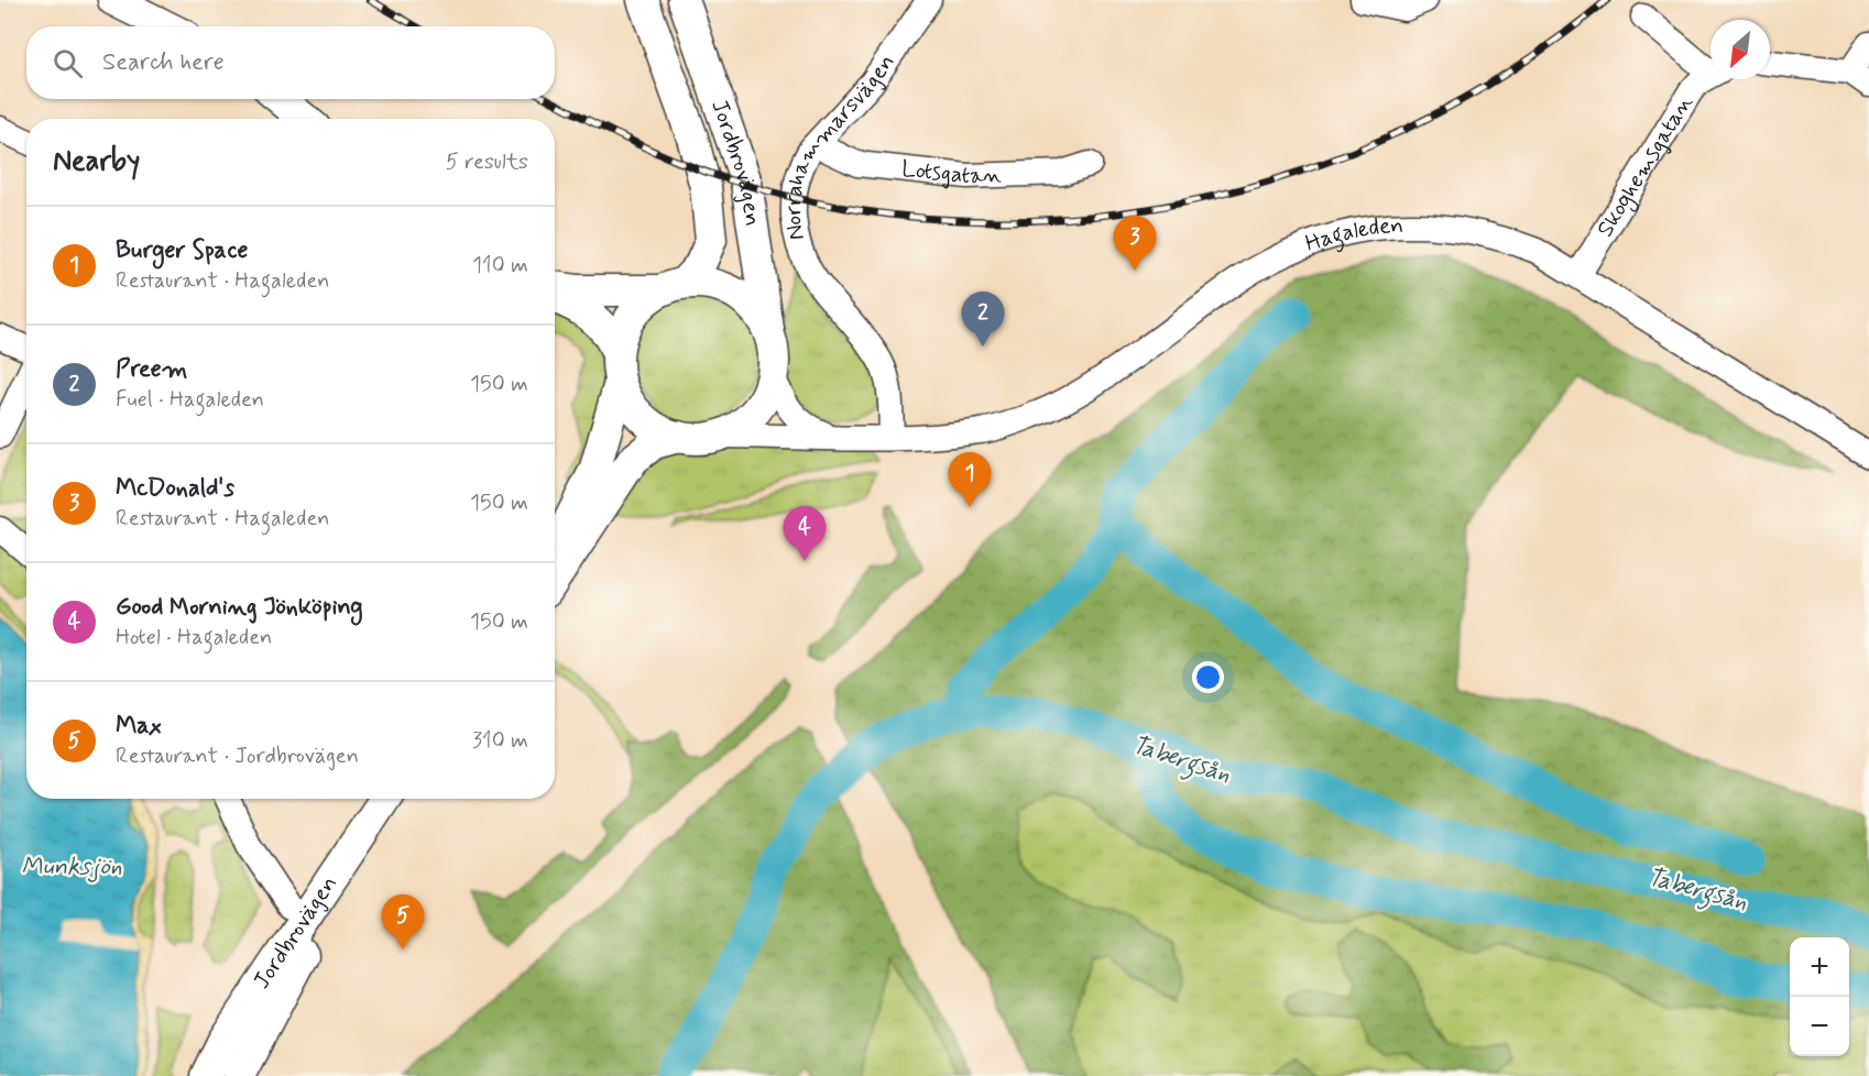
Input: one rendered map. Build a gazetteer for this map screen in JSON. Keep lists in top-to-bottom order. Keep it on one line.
{"streets":{"main road":["Jordbrovägen"],"street":["Norrahammarsvägen","Skoghemsgatan","Lotsgatan","Hagaleden"]},"crossings":[["Norrahammarsvägen","Lotsgatan"],["Norrahammarsvägen","Hagaleden"],["Jordbrovägen","Hagaleden"],["Skoghemsgatan","Hagaleden"]],"water":["Tabergsån","Munksjön"],"north":"bottom left","page":{"search":"Search here","heading":["Nearby","5 results"],"list":[{"mark":"1","name":"Burger Space","note":"Restaurant · Hagaleden","value":"110 m"},{"mark":"2","name":"Preem","note":"Fuel · Hagaleden","value":"150 m"},{"mark":"3","name":"McDonald's","note":"Restaurant · Hagaleden","value":"150 m"},{"mark":"4","name":"Good Morning Jönköping","note":"Hotel · Hagaleden","value":"150 m"},{"mark":"5","name":"Max","note":"Restaurant · Jordbrovägen","value":"310 m"}],"pins":["3","2","1","4","5"],"map_buttons":["+","−"]}}
